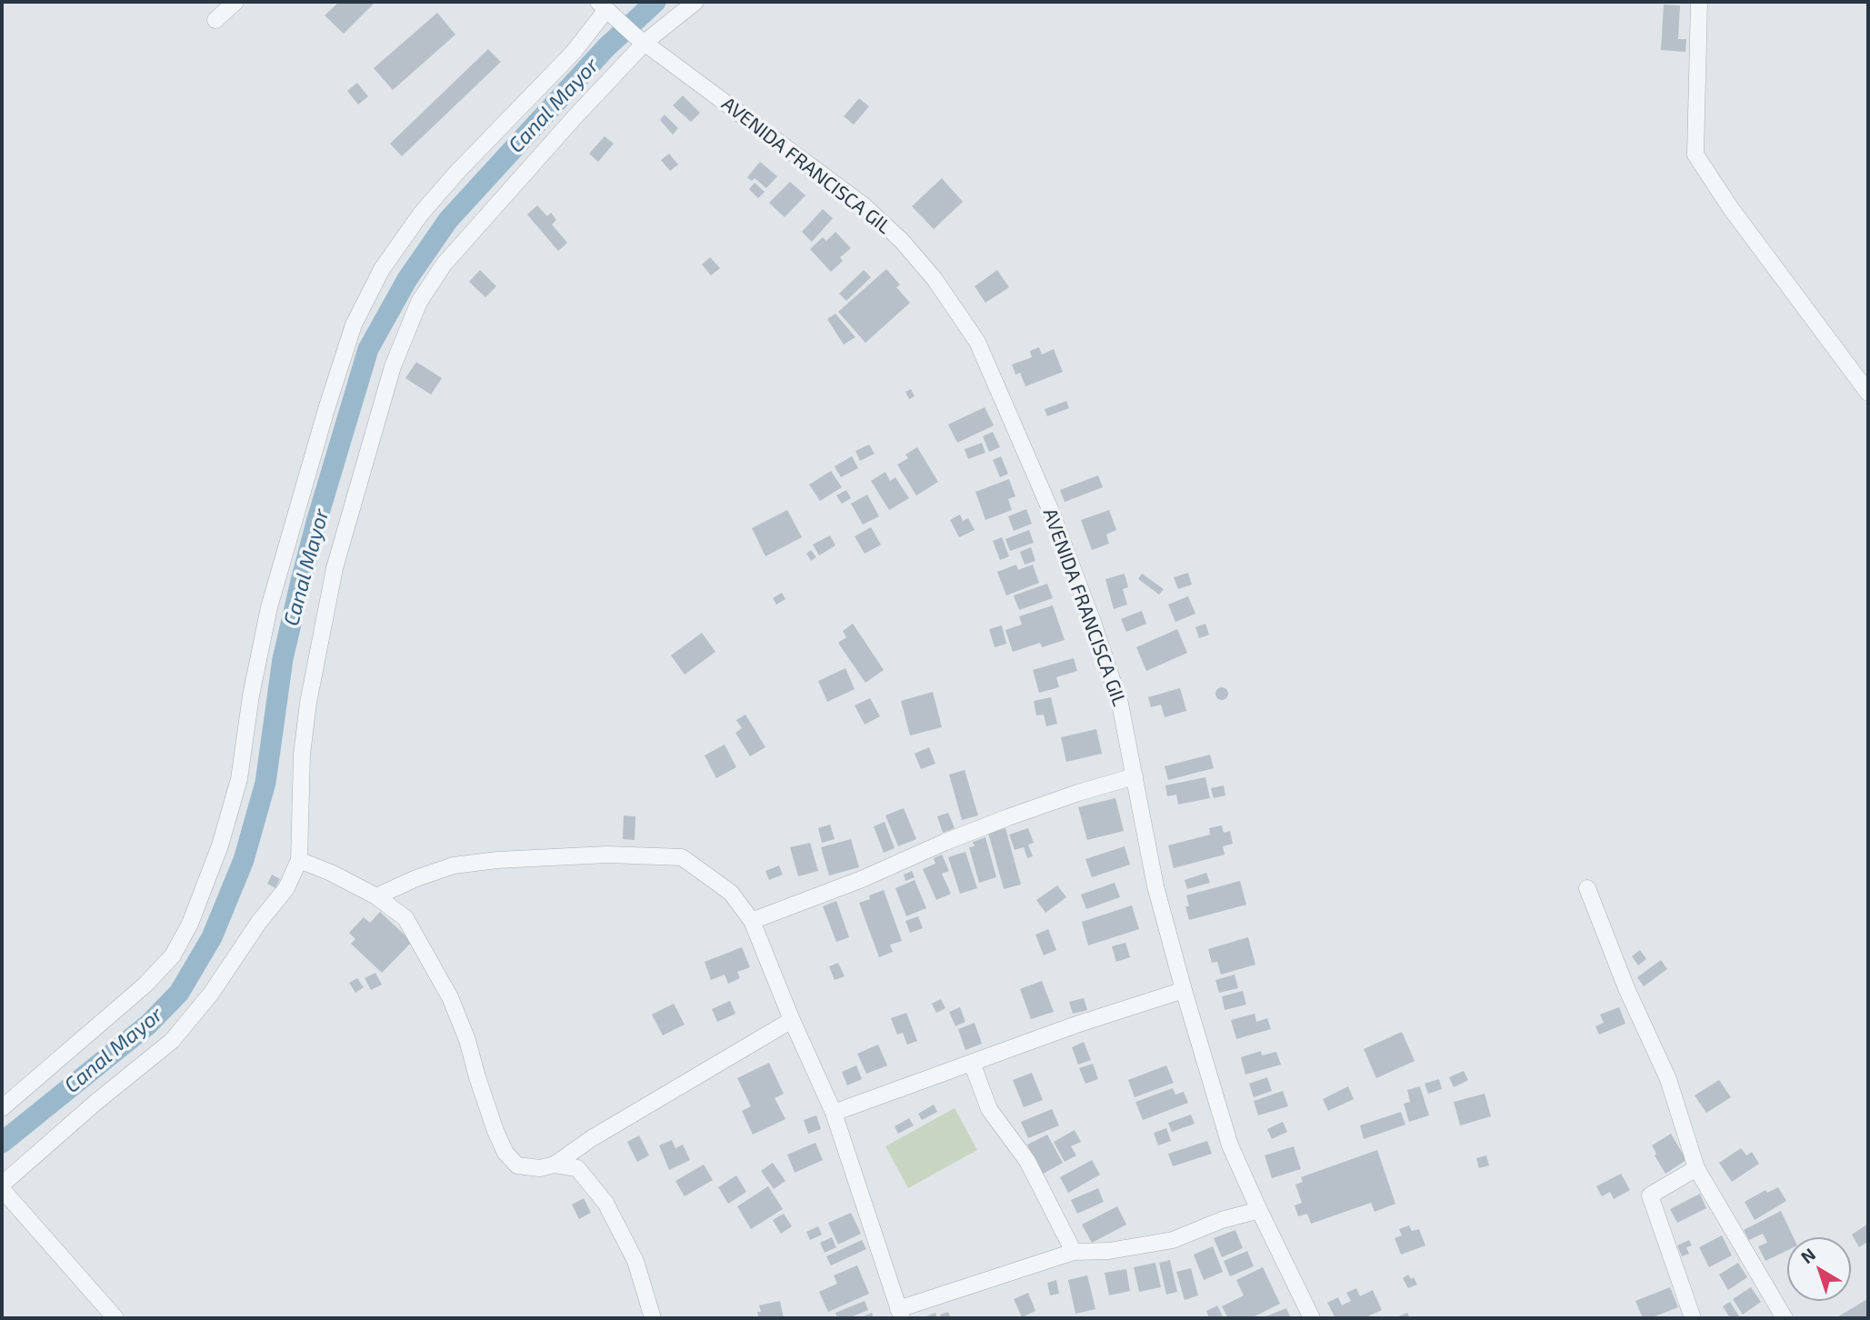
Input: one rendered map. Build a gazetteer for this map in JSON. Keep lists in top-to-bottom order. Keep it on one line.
{"streets":{"street":["AVENIDA FRANCISCA GIL"]},"water":["Canal Mayor"],"north":"top left"}
